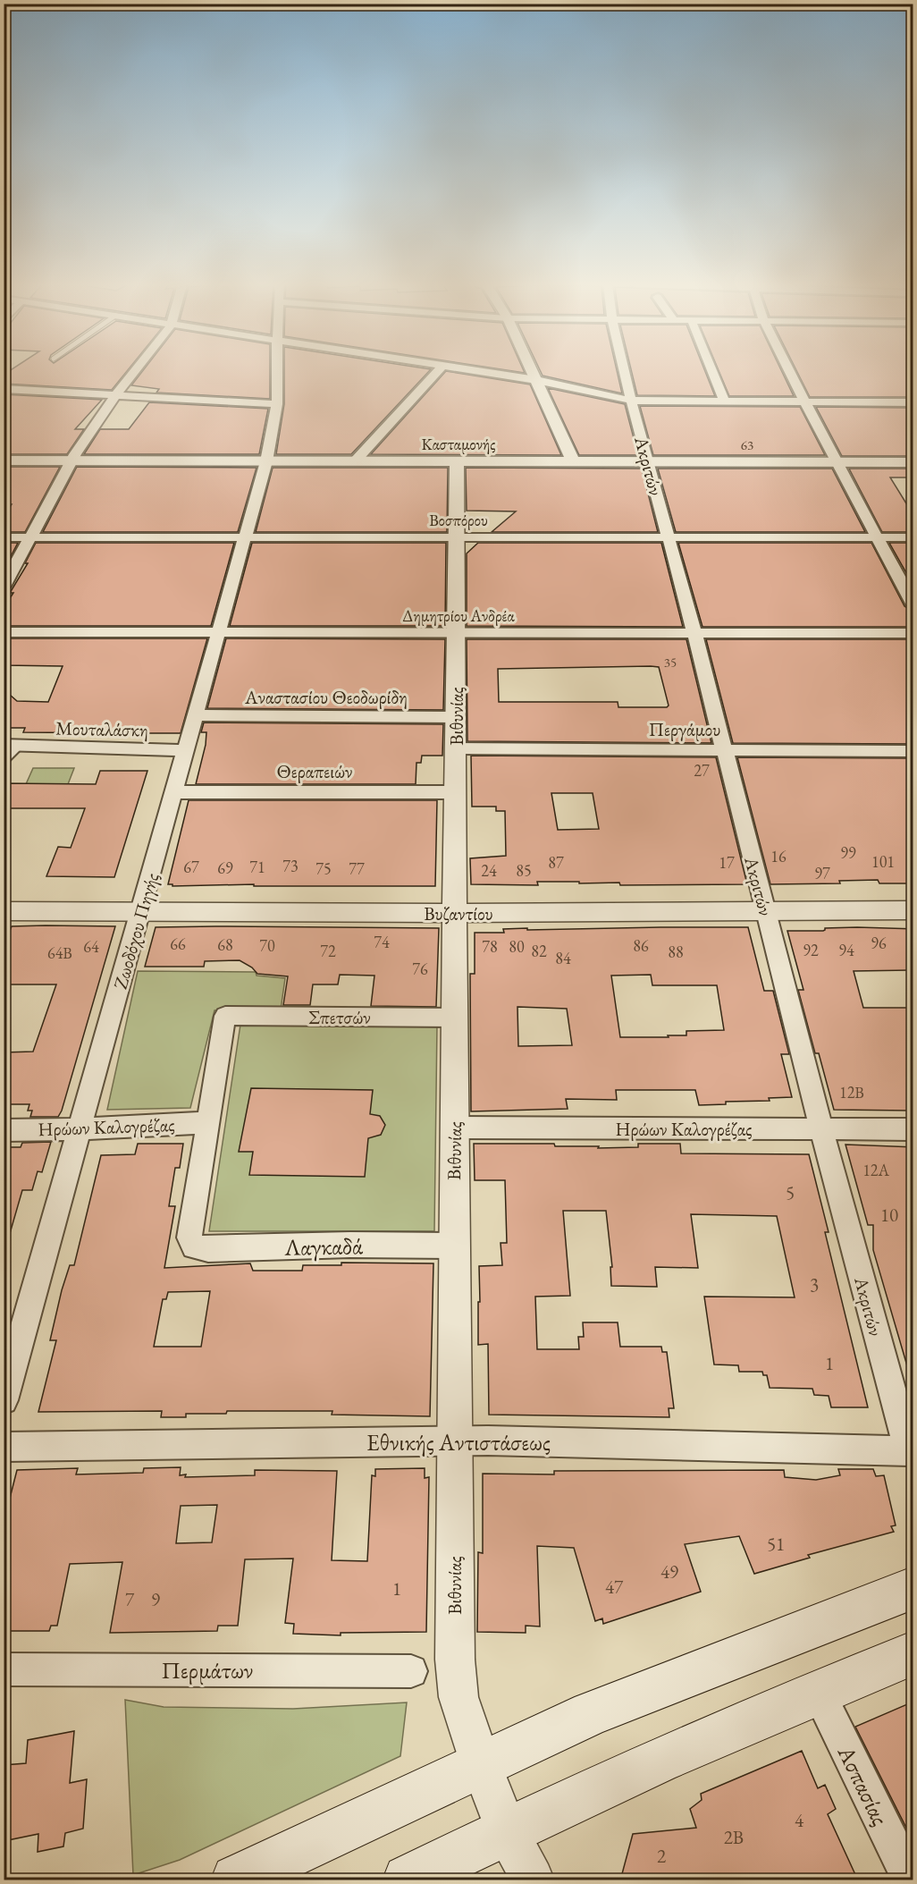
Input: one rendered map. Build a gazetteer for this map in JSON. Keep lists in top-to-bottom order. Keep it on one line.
{"streets":{"street":["Κασταμονής","Ακριτών","Βοσπόρου","Δημητρίου Ανδρέα","Αναστασίου Θεοδωρίδη","Βιθυνίας","Μουταλάσκη","Περγάμου","Θεραπειών","Βυζαντίου","Ζωοδόχου Πηγής","Σπετσών","Ηρώων Καλογρέζας","Λαγκαδά","Εθνικής Αντιστάσεως","Περμάτων","Ασπασίας"]},"crossings":[["Κασταμονής","Ακριτών"],["Κασταμονής","Βιθυνίας"],["Κασταμονής","Ζωοδόχου Πηγής"],["Ακριτών","Βοσπόρου"],["Ακριτών","Δημητρίου Ανδρέα"],["Ακριτών","Περγάμου"],["Ακριτών","Βυζαντίου"],["Ακριτών","Ηρώων Καλογρέζας"],["Ακριτών","Εθνικής Αντιστάσεως"],["Βοσπόρου","Βιθυνίας"],["Βοσπόρου","Ζωοδόχου Πηγής"],["Δημητρίου Ανδρέα","Βιθυνίας"],["Δημητρίου Ανδρέα","Ζωοδόχου Πηγής"],["Αναστασίου Θεοδωρίδη","Βιθυνίας"],["Αναστασίου Θεοδωρίδη","Ζωοδόχου Πηγής"],["Βιθυνίας","Περγάμου"],["Βιθυνίας","Θεραπειών"],["Βιθυνίας","Βυζαντίου"],["Βιθυνίας","Σπετσών"],["Βιθυνίας","Ηρώων Καλογρέζας"],["Βιθυνίας","Λαγκαδά"],["Βιθυνίας","Εθνικής Αντιστάσεως"],["Μουταλάσκη","Ζωοδόχου Πηγής"],["Θεραπειών","Ζωοδόχου Πηγής"],["Βυζαντίου","Ζωοδόχου Πηγής"],["Ζωοδόχου Πηγής","Ηρώων Καλογρέζας"],["Σπετσών","Ηρώων Καλογρέζας"],["Σπετσών","Λαγκαδά"],["Ηρώων Καλογρέζας","Λαγκαδά"]],"house_numbers":["63","35","27","99","16","101","87","17","73","67","71","69","75","77","24","85","97","74","96","66","68","70","86","64","78","80","92","94","72","82","88","64Β","84","76","12Β","12Α","5","10","3","1","51","49","47","1","7","9","4","2Β","2"]}
